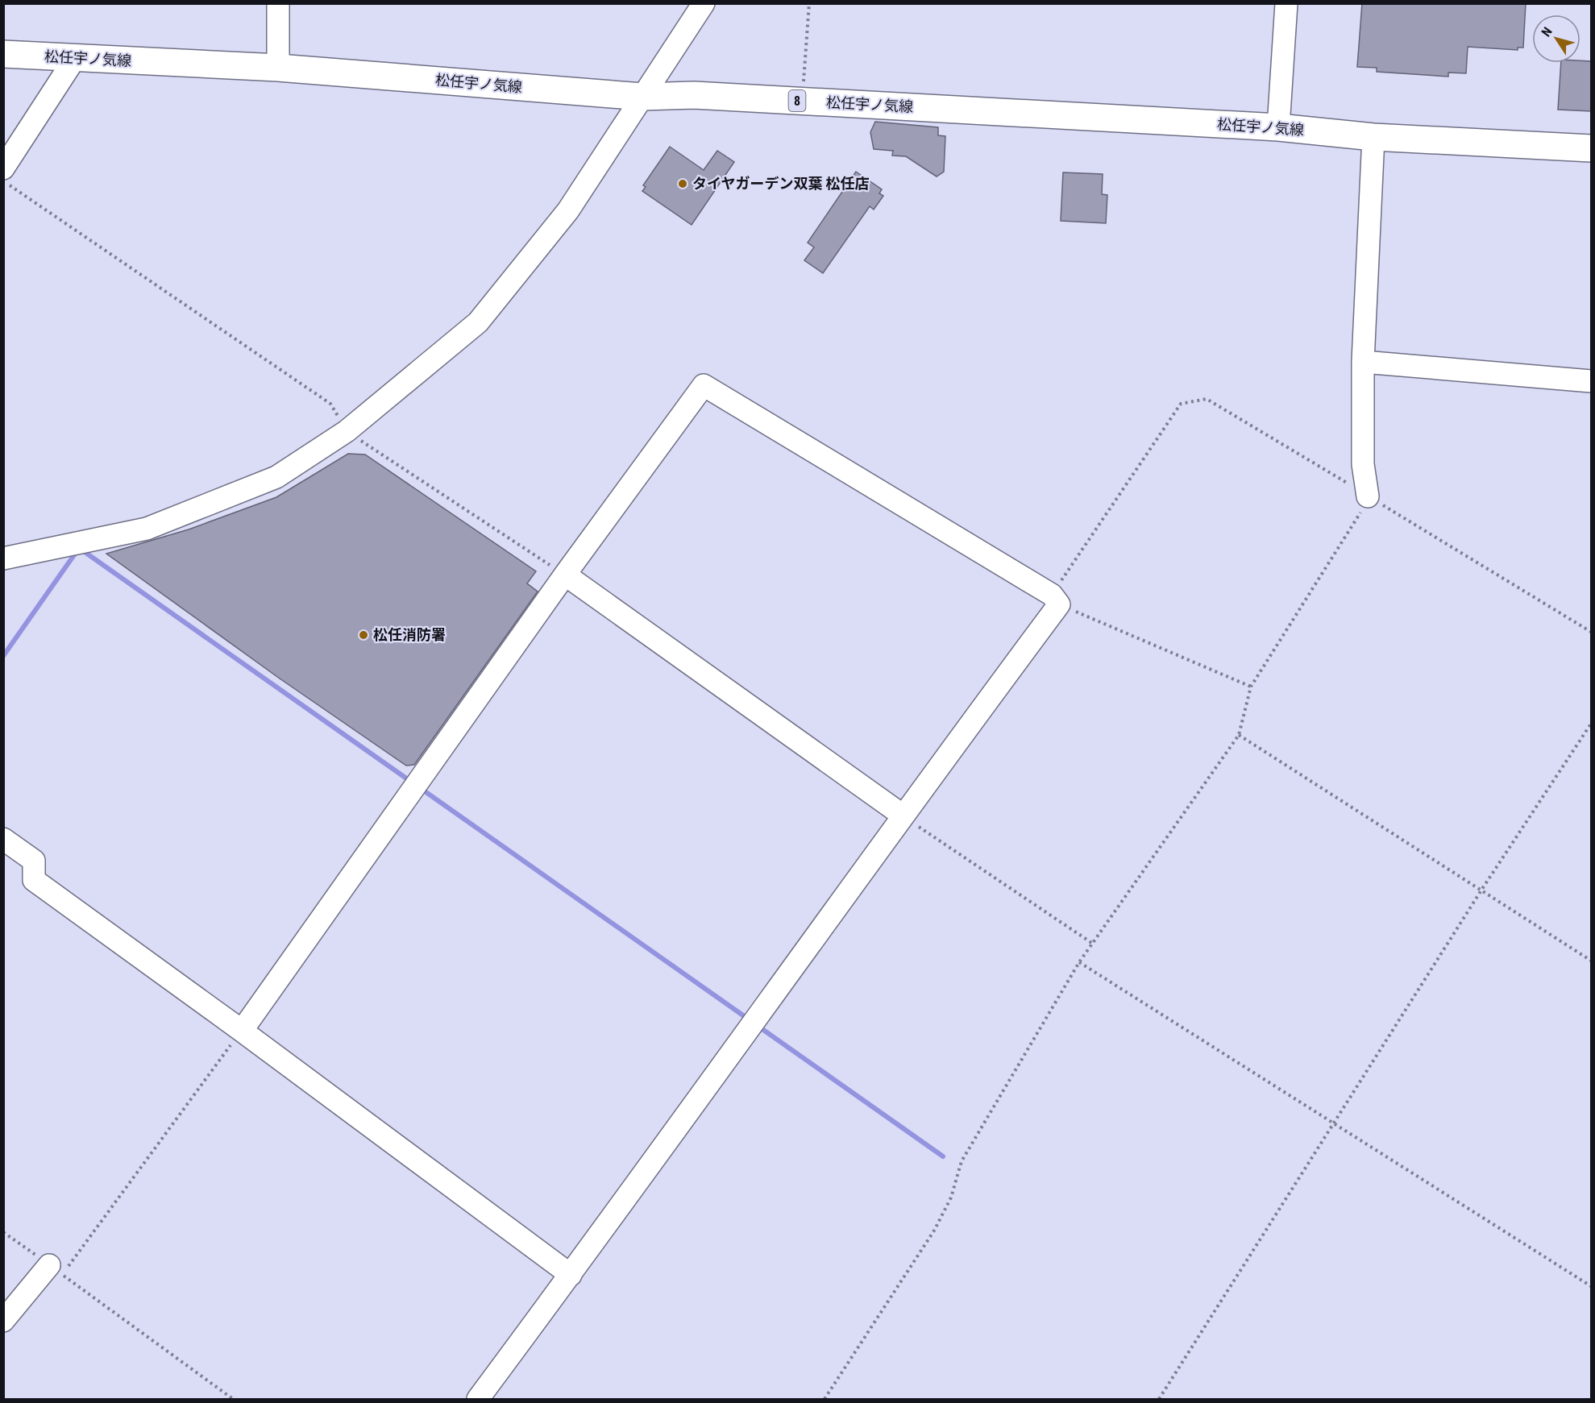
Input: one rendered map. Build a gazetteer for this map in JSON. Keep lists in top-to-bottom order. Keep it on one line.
{"streets":{"main road":["松任宇ノ気線","8"]},"places":["タイヤガーデン双葉 松任店","松任消防署"],"north":"top left"}
